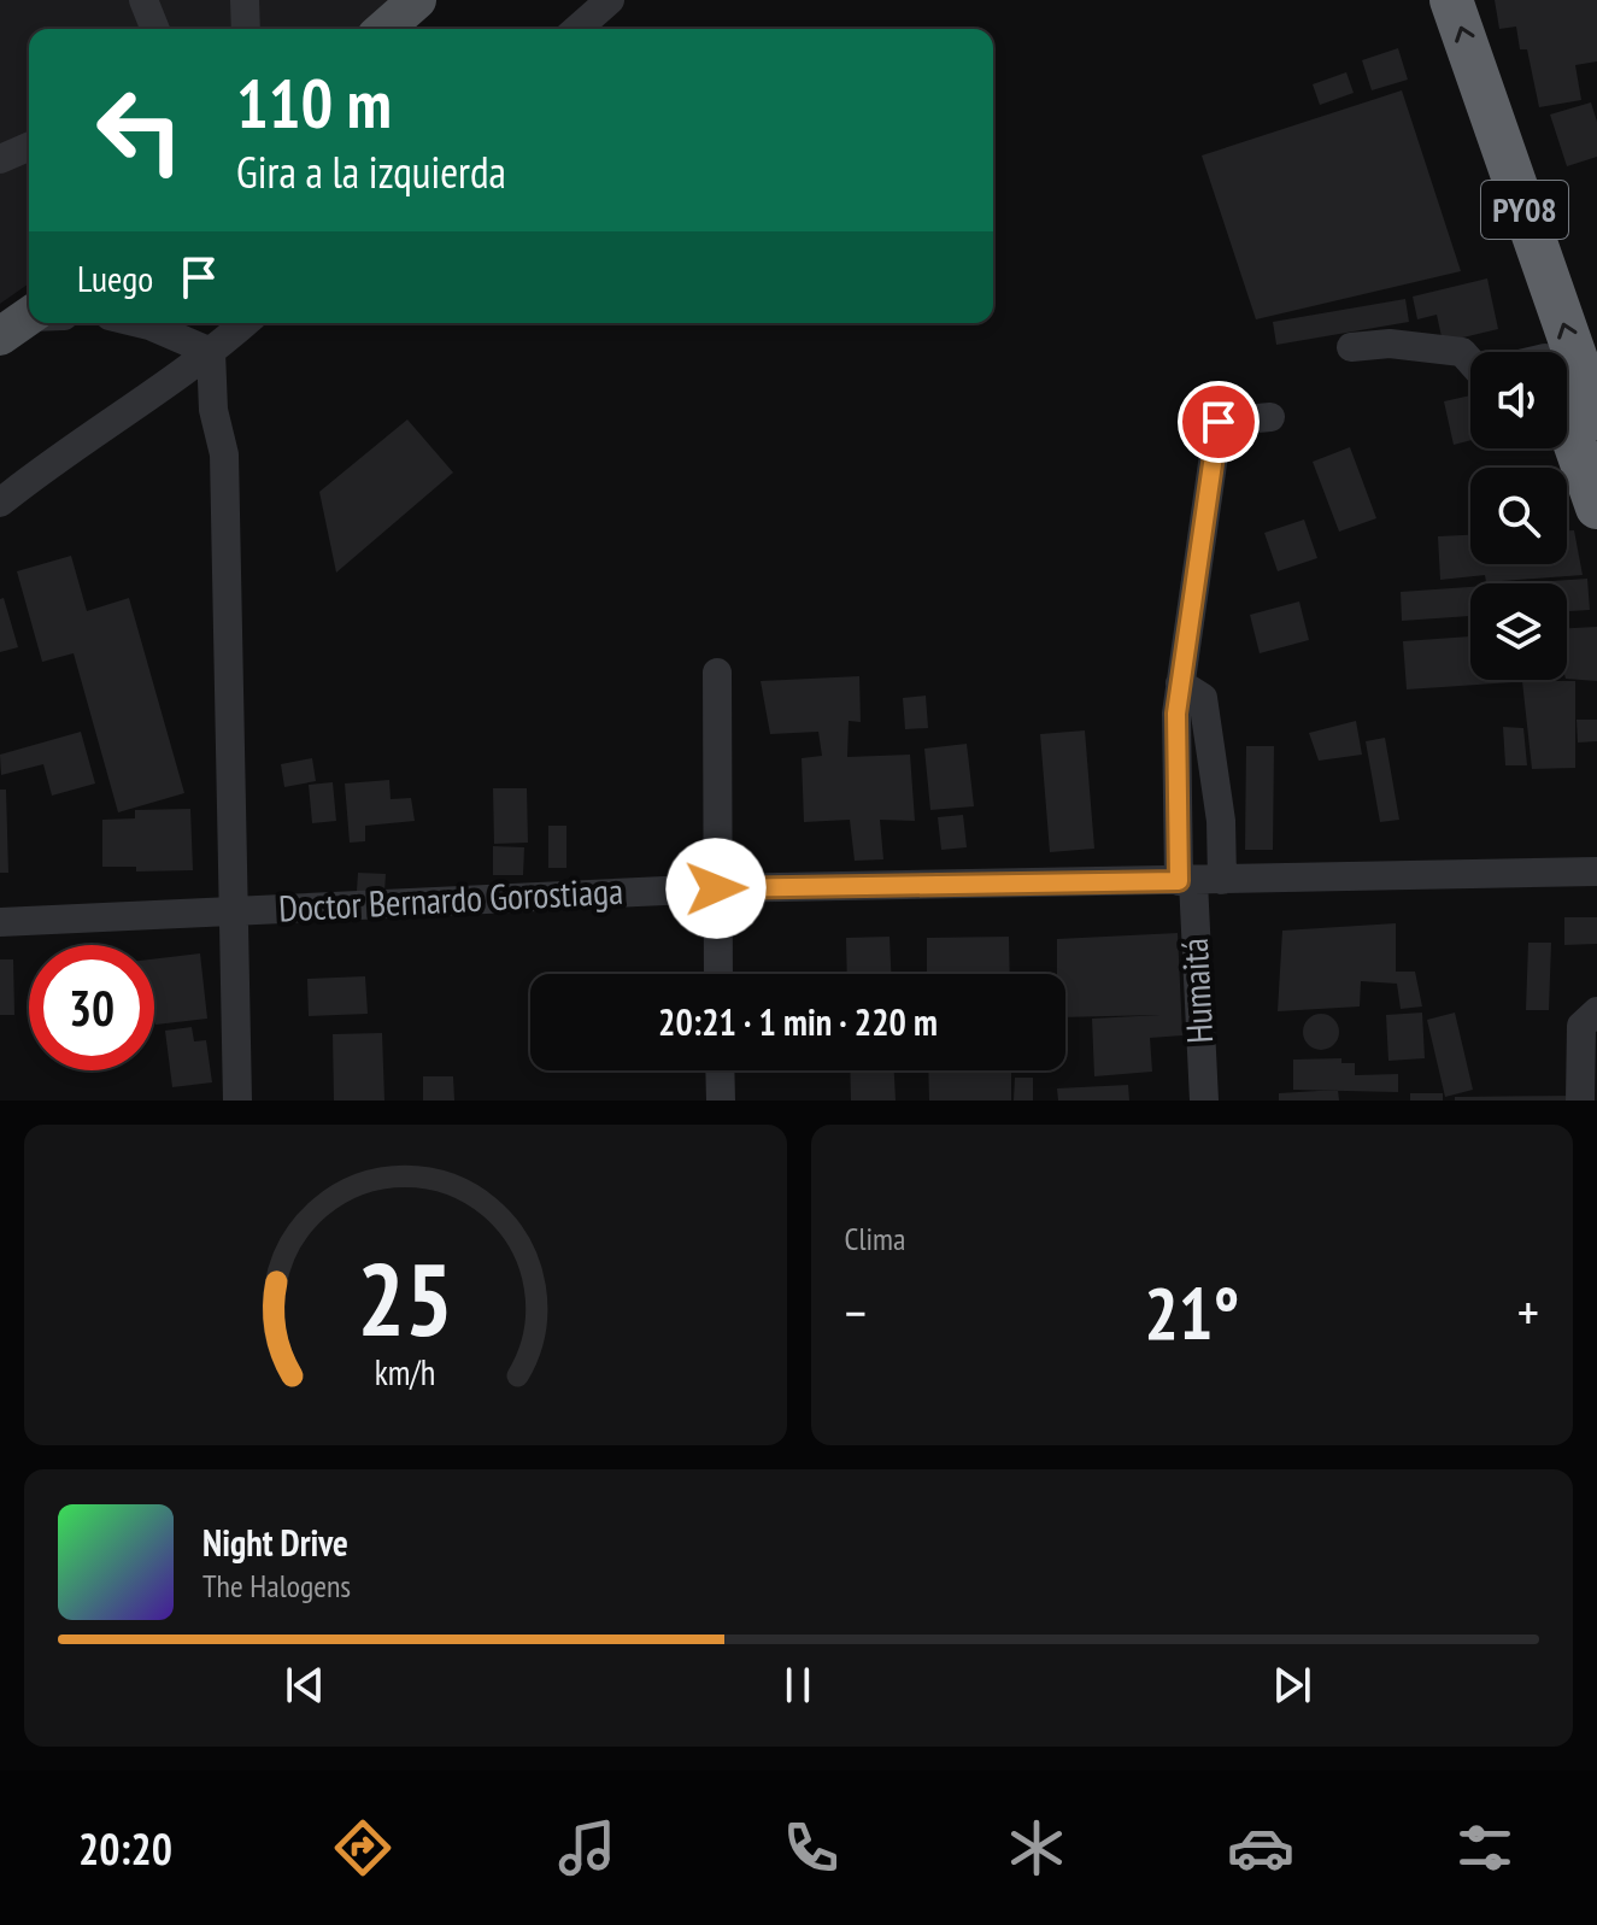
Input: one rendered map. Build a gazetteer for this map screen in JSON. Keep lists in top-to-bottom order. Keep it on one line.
{"streets":{"highway":["PY08"],"street":["Doctor Bernardo Gorostiaga","Humaitá"]},"crossings":[["Doctor Bernardo Gorostiaga","Humaitá"]],"page":{"turn":["110 m","Gira a la izquierda"],"then":"Luego","limit":"30","trip":"20:21 · 1 min · 220 m","tile":"Clima","heat":["−","21°","+"],"song":["Night Drive","The Halogens"],"tabs":"20:20","gauge":["25","km/h"]}}
